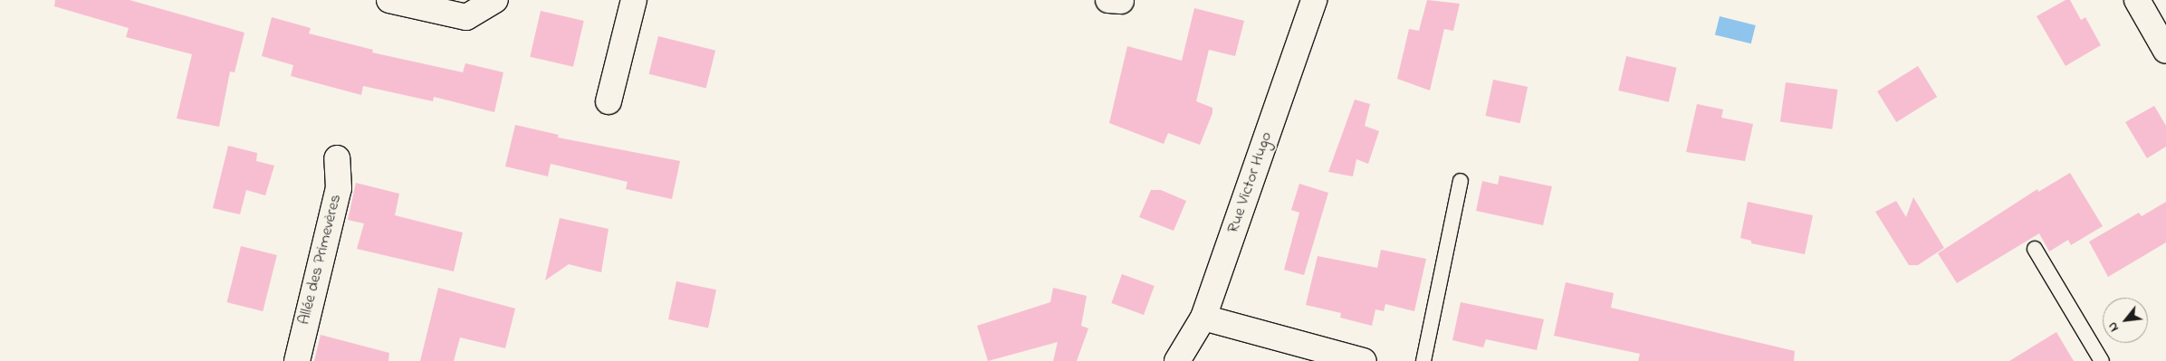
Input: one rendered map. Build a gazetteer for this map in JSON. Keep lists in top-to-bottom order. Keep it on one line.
{"streets":{"street":["Rue Victor Hugo","Allée des Primevères"]},"north":"bottom left"}
